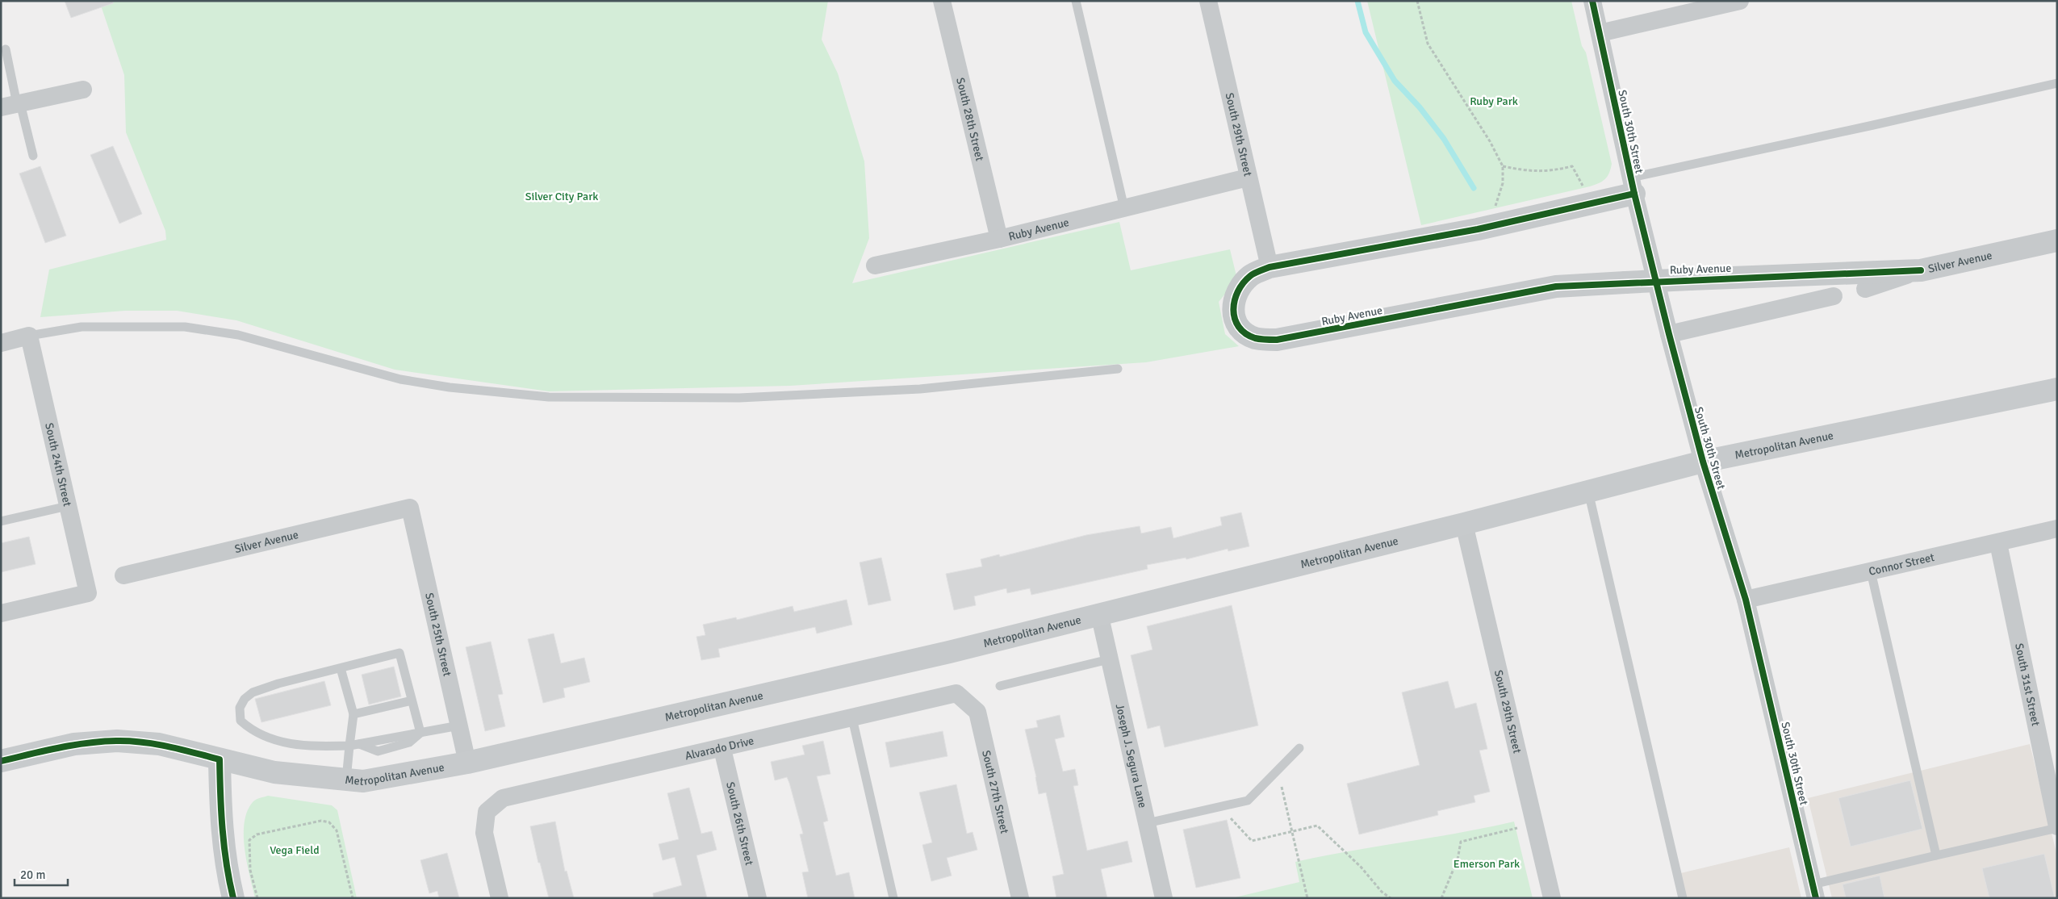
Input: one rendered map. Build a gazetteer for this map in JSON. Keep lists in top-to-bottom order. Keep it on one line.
{"streets":{"main road":["Metropolitan Avenue"],"street":["South 28th Street","South 30th Street","South 29th Street","Ruby Avenue","Silver Avenue","South 24th Street","Connor Street","South 25th Street","South 31st Street","Alvarado Drive","Joseph J. Segura Lane","South 27th Street","South 26th Street"]},"crossings":[["South 28th Street","Ruby Avenue"],["South 30th Street","Ruby Avenue"],["South 30th Street","Metropolitan Avenue"],["South 30th Street","Connor Street"],["South 29th Street","Ruby Avenue"],["South 29th Street","Metropolitan Avenue"],["Ruby Avenue","Silver Avenue"],["Silver Avenue","South 25th Street"],["Metropolitan Avenue","South 25th Street"],["Metropolitan Avenue","Joseph J. Segura Lane"],["Connor Street","South 31st Street"],["Alvarado Drive","South 27th Street"],["Alvarado Drive","South 26th Street"]],"parks":["Ruby Park","Silver City Park","Vega Field","Emerson Park"],"scale_bar":"20 m"}
